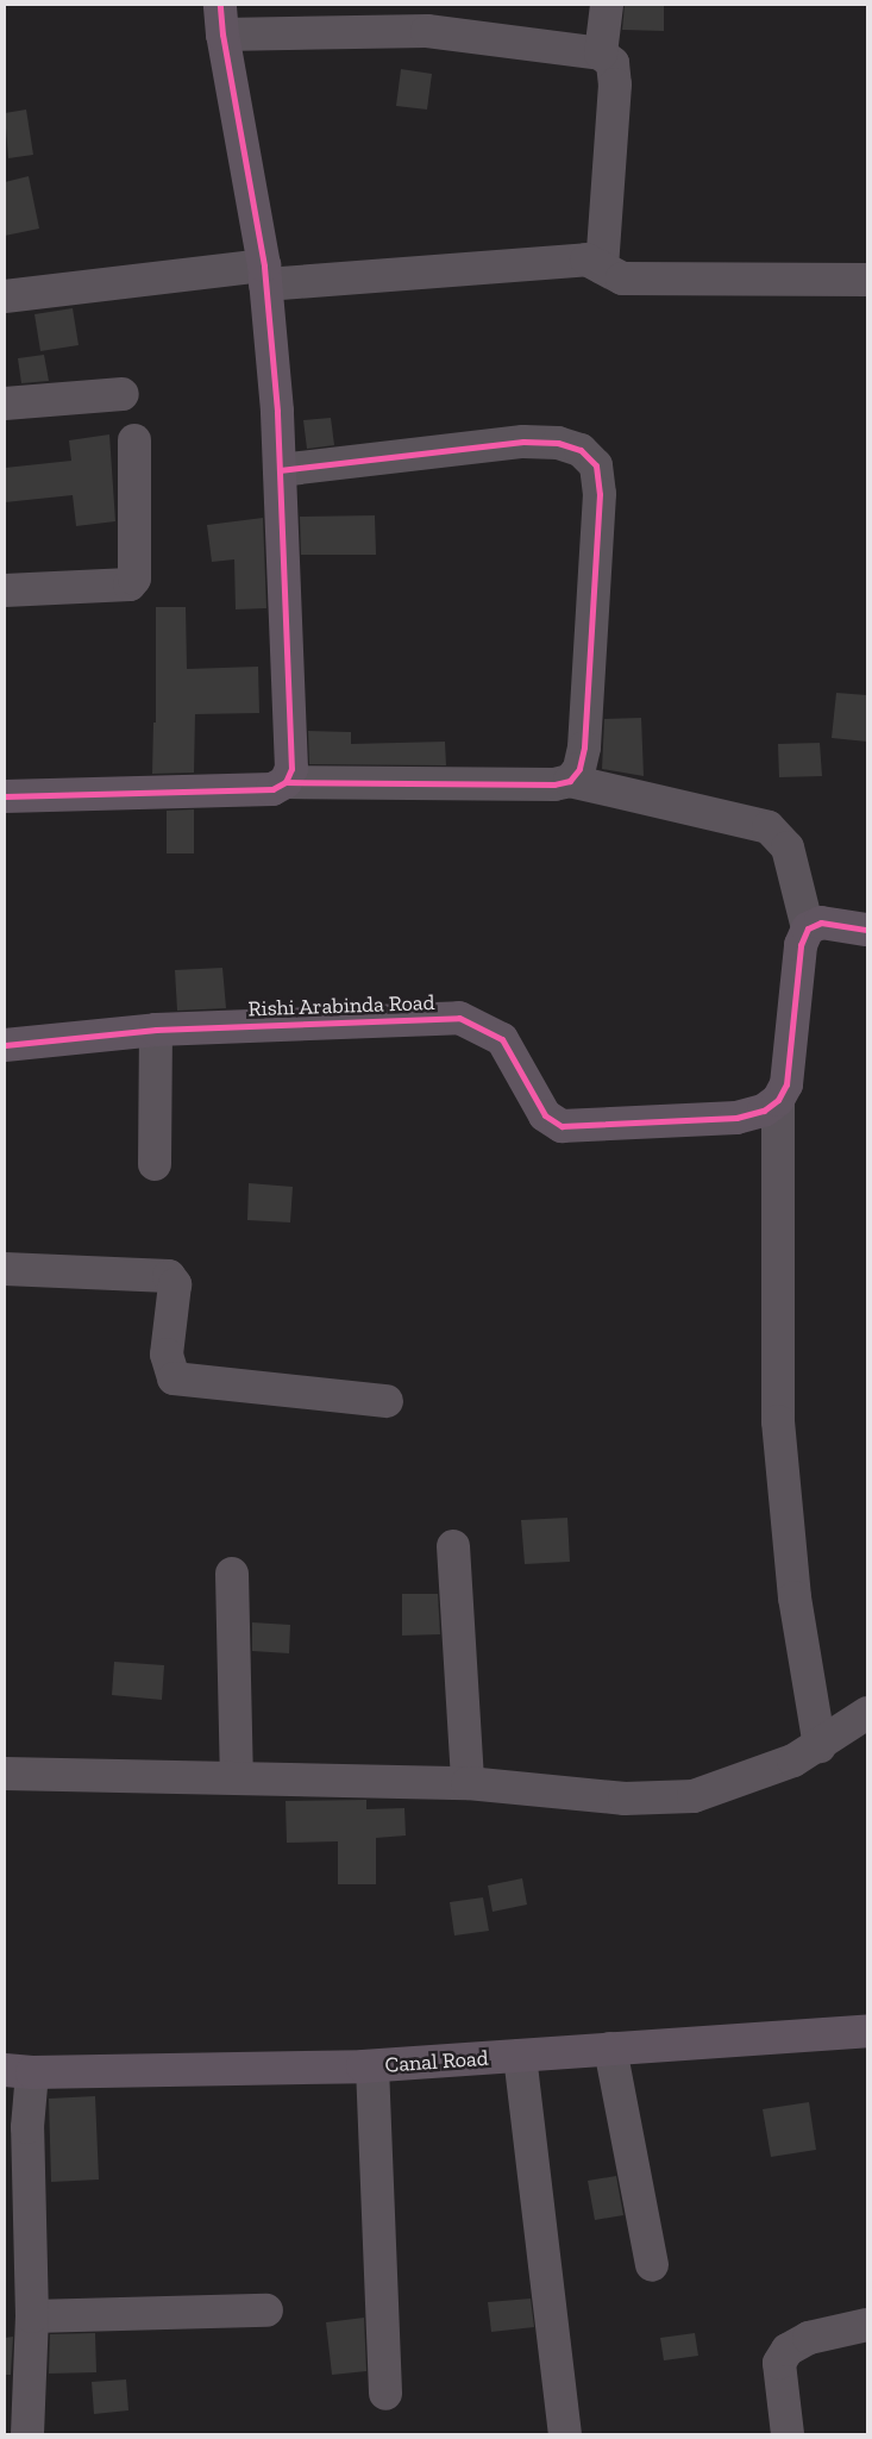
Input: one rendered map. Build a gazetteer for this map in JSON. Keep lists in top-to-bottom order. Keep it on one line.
{"streets":{"street":["Rishi Arabinda Road","Canal Road"]}}
